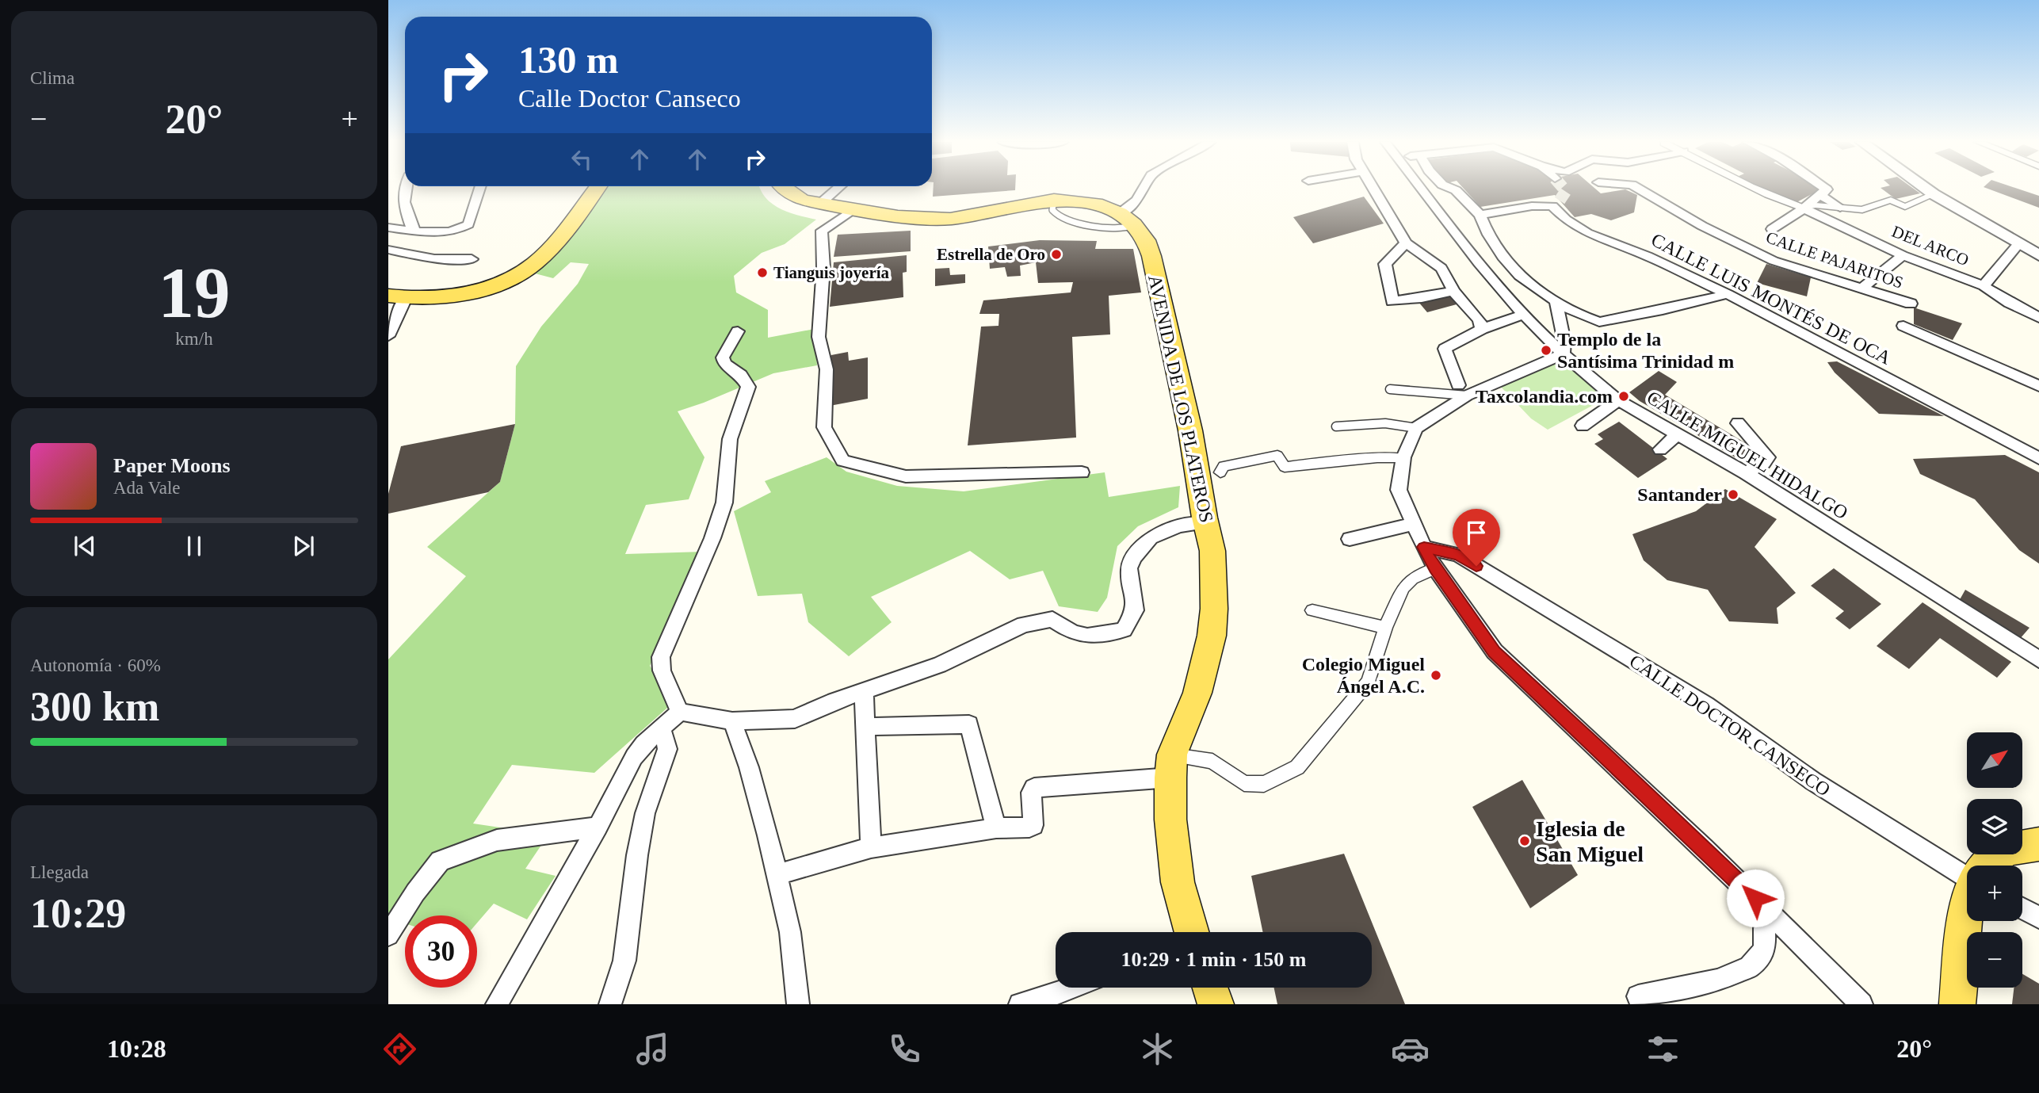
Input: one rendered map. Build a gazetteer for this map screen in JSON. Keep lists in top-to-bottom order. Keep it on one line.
{"streets":{"main road":["AVENIDA DE LOS PLATEROS"],"street":["DEL ARCO","CALLE PAJARITOS","CALLE LUIS MONTÉS DE OCA","CALLE MIGUEL HIDALGO","CALLE DOCTOR CANSECO"]},"places":["Estrella de Oro","Tianguis joyería","Templo de la Santísima Trinidad m","Taxcolandia.com","Santander","Colegio Miguel Ángel A.C.","Iglesia de San Miguel"],"north":"top right","page":{"tile":["Clima",["19","km/h"],["Autonomía · 60%","300 km"],["Llegada","10:29"]],"turn":["130 m","Calle Doctor Canseco"],"heat":["−","20°","+"],"song":["Paper Moons","Ada Vale"],"map_buttons":["+","−"],"limit":"30","trip":"10:29 · 1 min · 150 m","tabs":["10:28","20°"]}}
